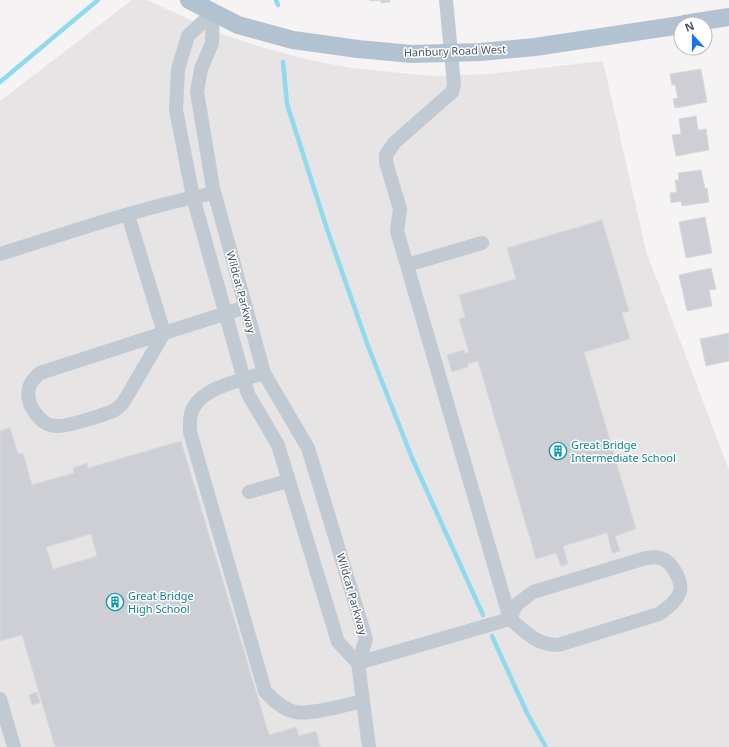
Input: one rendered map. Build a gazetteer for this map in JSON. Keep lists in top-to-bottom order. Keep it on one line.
{"streets":{"main road":["Hanbury Road West"],"street":["Wildcat Parkway"]},"crossings":[["Hanbury Road West","Wildcat Parkway"]],"places":{"building":["Great Bridge Intermediate School","Great Bridge High School"]},"north":"top"}
